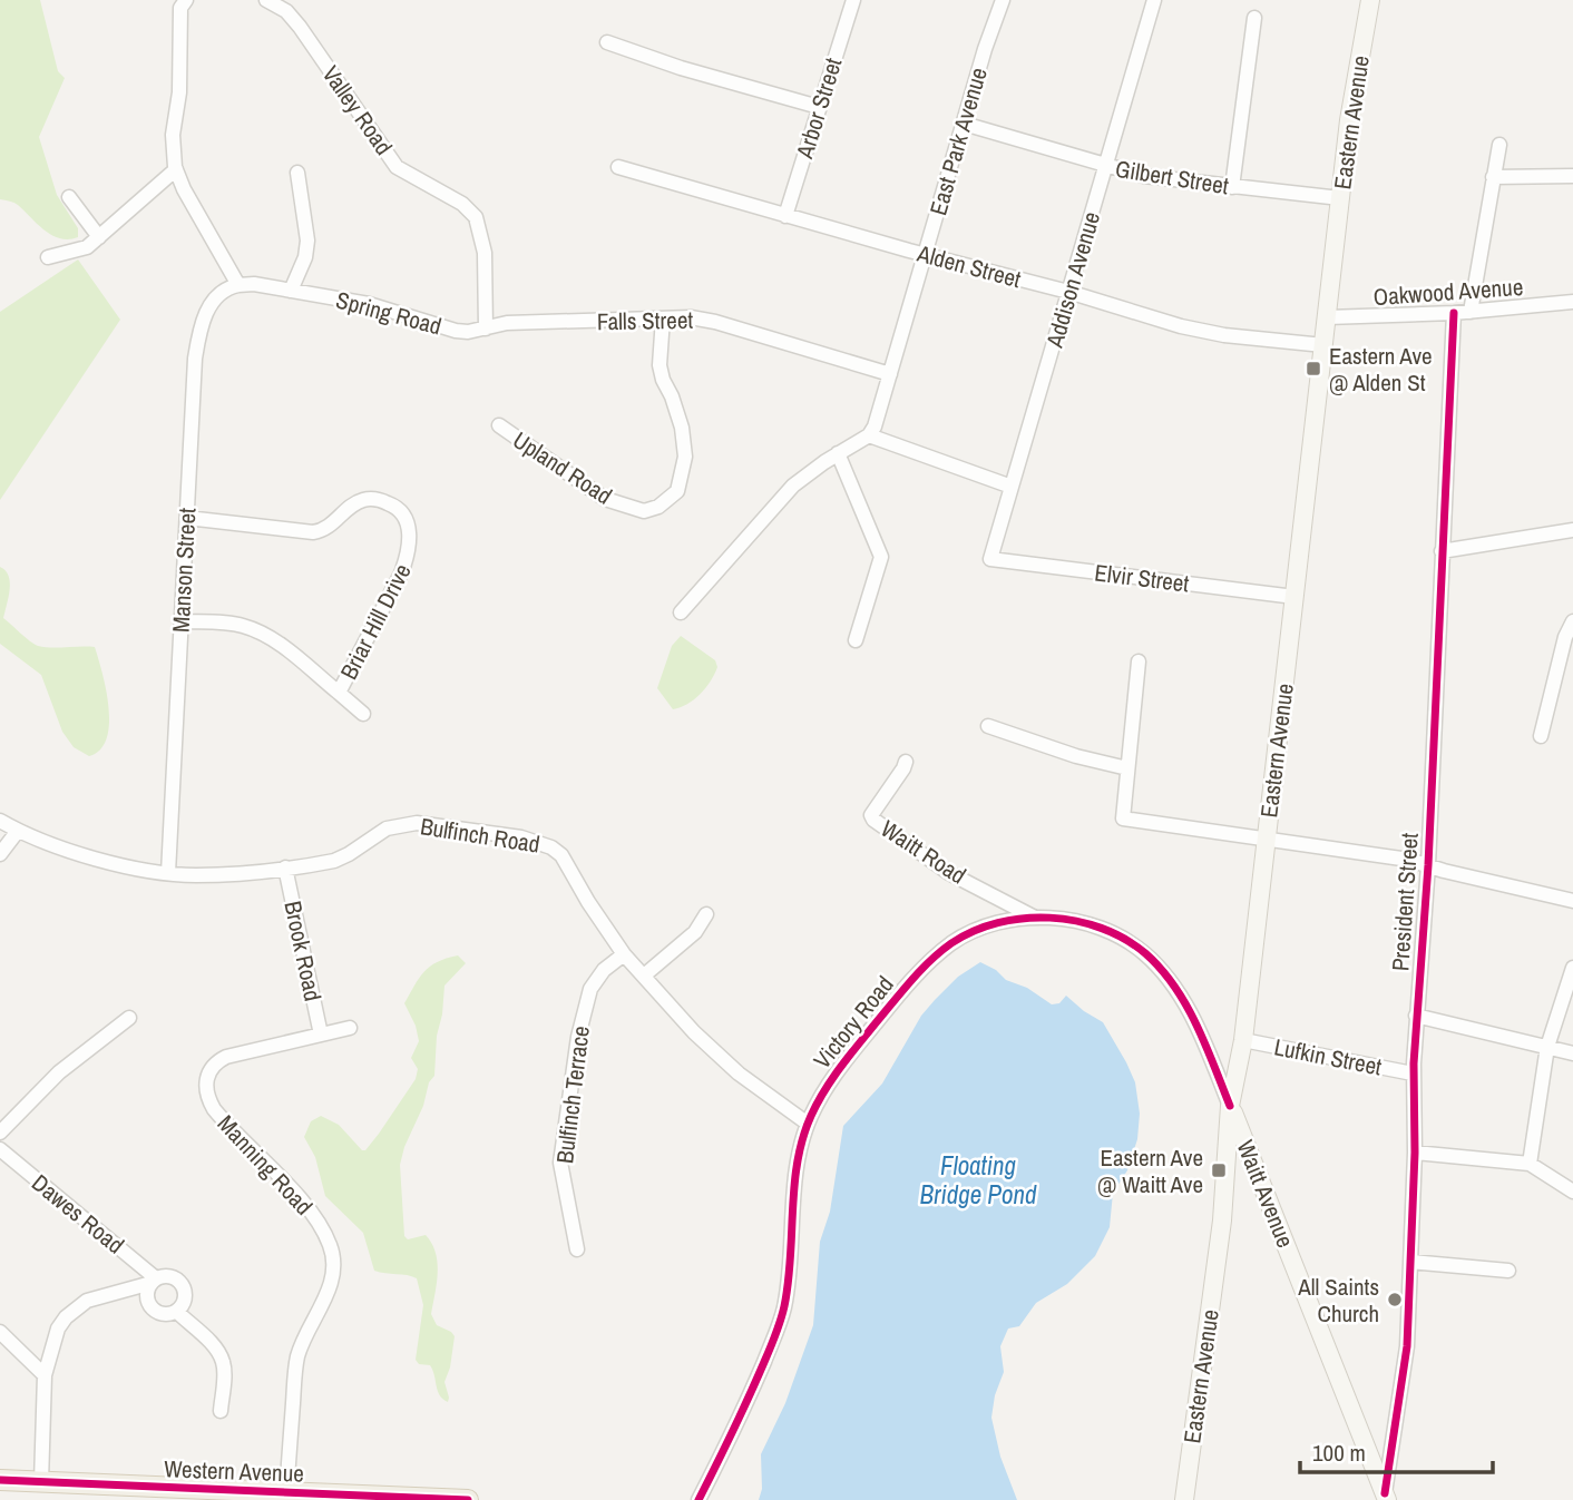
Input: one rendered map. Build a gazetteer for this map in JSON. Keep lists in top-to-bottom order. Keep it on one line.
{"streets":{"main road":["Eastern Avenue","Waitt Avenue","Western Avenue"],"street":["Arbor Street","Valley Road","East Park Avenue","Gilbert Street","Alden Street","Addison Avenue","Oakwood Avenue","Spring Road","Falls Street","Upland Road","Manson Street","Elvir Street","Briar Hill Drive","Bulfinch Road","Waitt Road","President Street","Brook Road","Victory Road","Lufkin Street","Bulfinch Terrace","Manning Road","Dawes Road"]},"crossings":[["Arbor Street","Alden Street"],["Valley Road","Spring Road"],["Valley Road","Falls Street"],["Eastern Avenue","Gilbert Street"],["Eastern Avenue","Alden Street"],["Eastern Avenue","Oakwood Avenue"],["Eastern Avenue","Elvir Street"],["Eastern Avenue","Victory Road"],["Eastern Avenue","Lufkin Street"],["Eastern Avenue","Waitt Avenue"],["East Park Avenue","Gilbert Street"],["East Park Avenue","Alden Street"],["East Park Avenue","Falls Street"],["Gilbert Street","Addison Avenue"],["Alden Street","Addison Avenue"],["Addison Avenue","Elvir Street"],["Oakwood Avenue","President Street"],["Spring Road","Falls Street"],["Spring Road","Manson Street"],["Falls Street","Upland Road"],["Manson Street","Briar Hill Drive"],["Manson Street","Bulfinch Road"],["Bulfinch Road","Brook Road"],["Bulfinch Road","Victory Road"],["Bulfinch Road","Bulfinch Terrace"],["Waitt Road","Victory Road"],["President Street","Lufkin Street"],["President Street","Waitt Avenue"],["Brook Road","Manning Road"],["Victory Road","Waitt Avenue"],["Manning Road","Western Avenue"]],"water":["Floating Bridge Pond"],"places":{"transit":["Eastern Ave @ Alden St","Eastern Ave @ Waitt Ave"],"other":["All Saints Church"]},"scale_bar":"100 m"}
